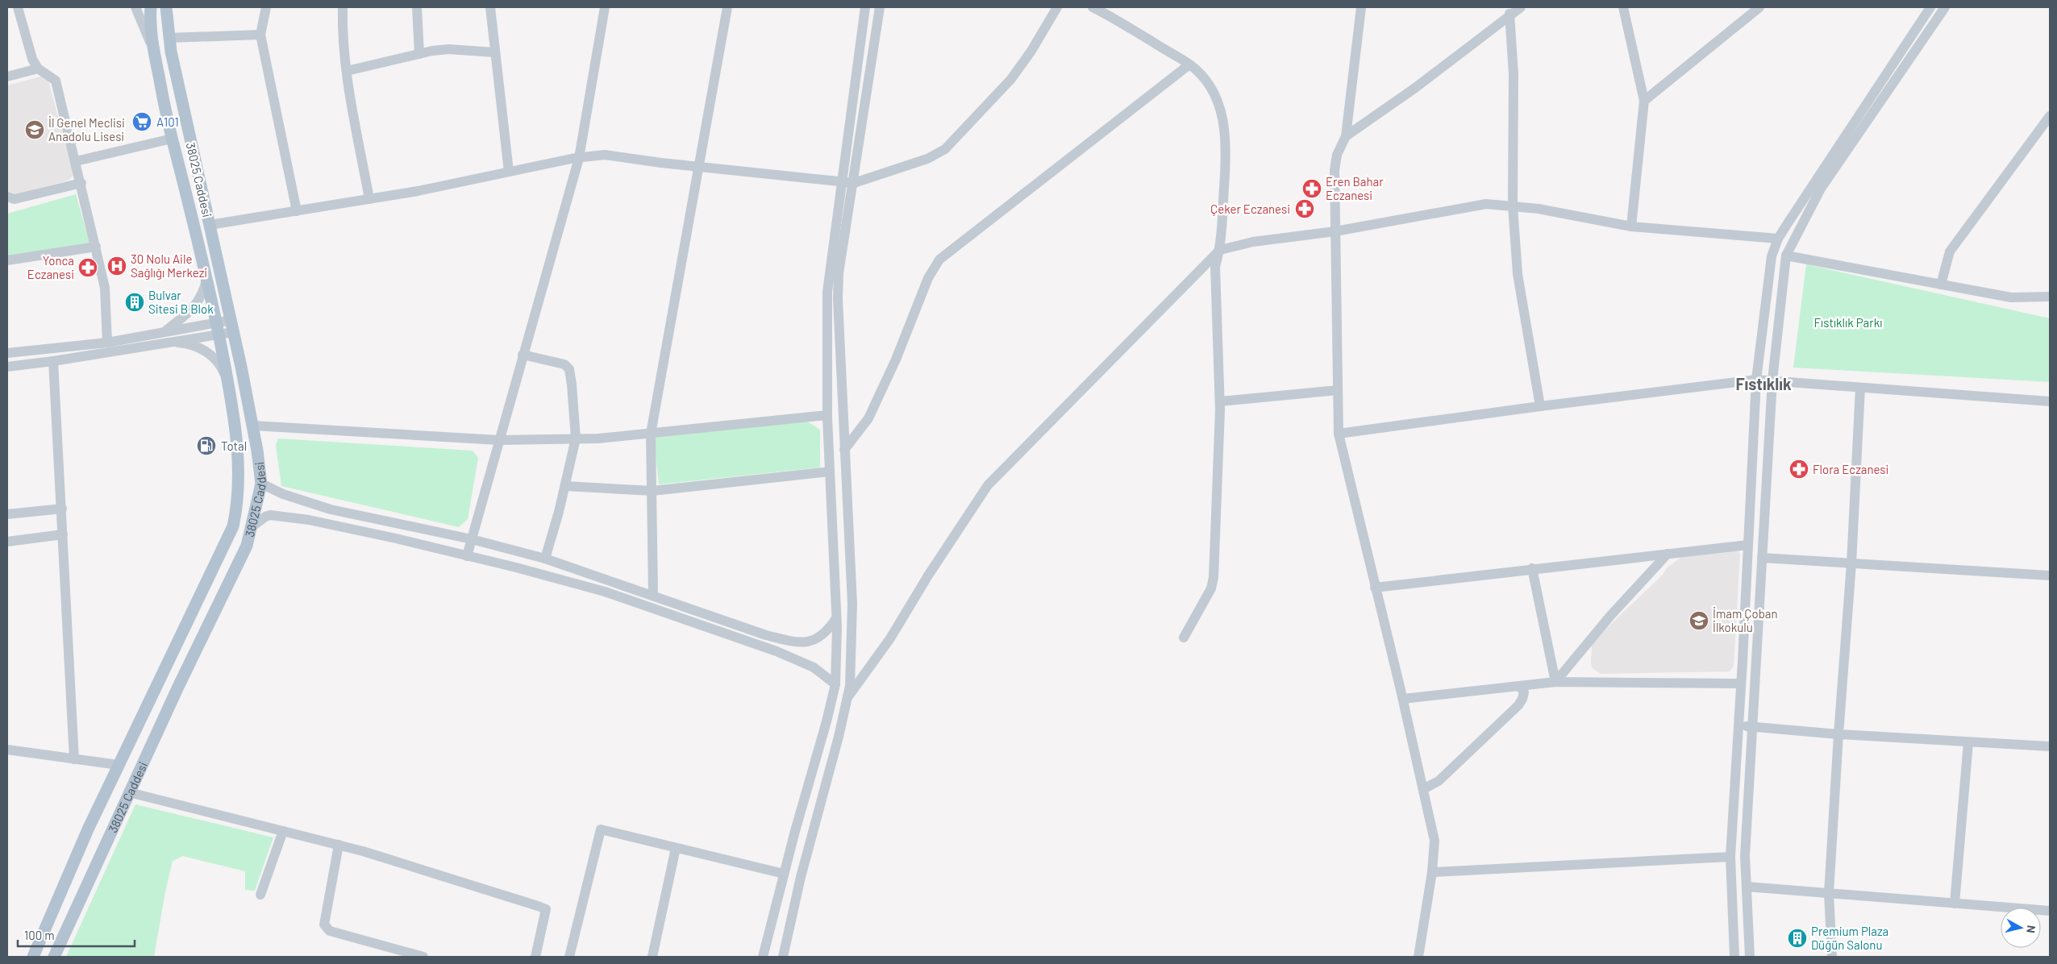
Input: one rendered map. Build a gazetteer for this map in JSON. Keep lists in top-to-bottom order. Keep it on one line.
{"streets":{"main road":["38025 Caddesi"]},"districts":["Fıstıklık"],"parks":["Fıstıklık Parkı"],"places":{"supermarket":["A101"],"school or university":["İl Genel Meclisi Anadolu Lisesi","İmam Çoban İlkokulu"],"pharmacy":["Eren Bahar Eczanesi","Çeker Eczanesi","Yonca Eczanesi","Flora Eczanesi"],"hospital":["30 Nolu Aile Sağlığı Merkezi"],"building":["Bulvar Sitesi B Blok","Premium Plaza Düğün Salonu"],"fuel station":["Total"]},"scale_bar":"100 m","north":"right"}
